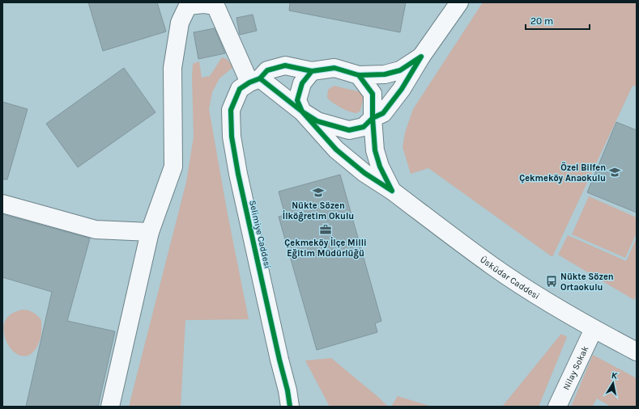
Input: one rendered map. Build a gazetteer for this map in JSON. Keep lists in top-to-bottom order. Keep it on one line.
{"streets":{"street":["Selimiye Caddesi","Üsküdar Caddesi","Nilay Sokak"]},"crossings":[["Selimiye Caddesi","Üsküdar Caddesi"],["Üsküdar Caddesi","Nilay Sokak"]],"places":{"school or university":["Özel Bilfen Çekmeköy Anaokulu","Nükte Sözen İlköğretim Okulu"],"office":["Çekmeköy İlçe Milli Eğitim Müdürlüğü"],"bus stop":["Nükte Sözen Ortaokulu"]},"scale_bar":"20 m","north":"top"}
